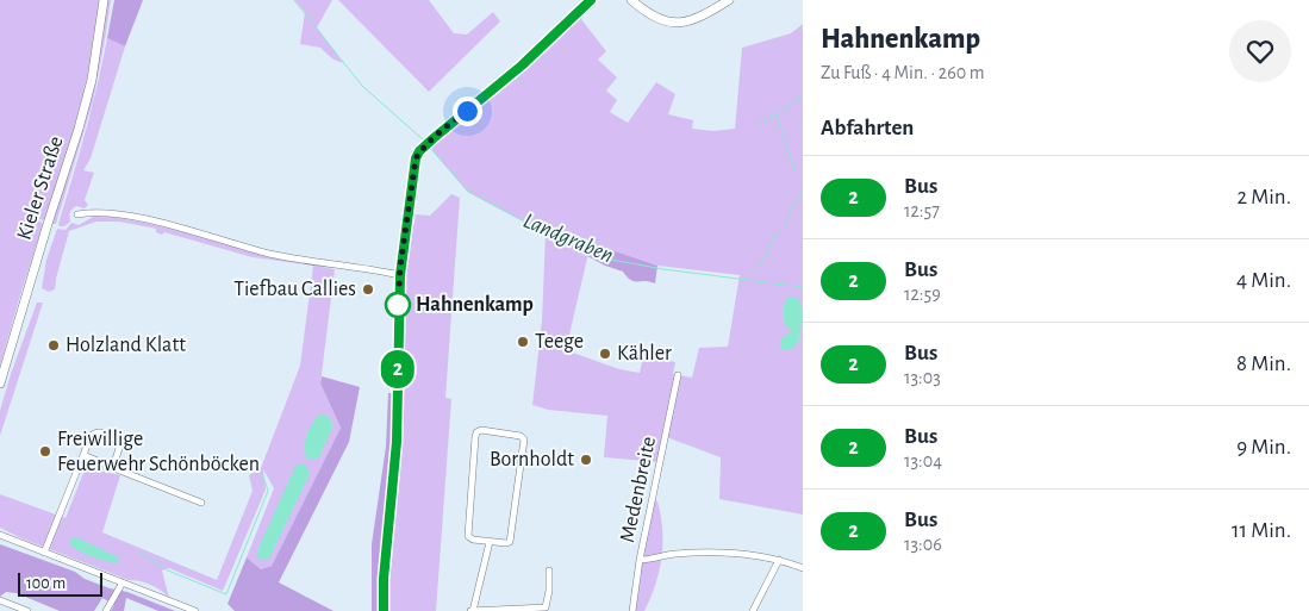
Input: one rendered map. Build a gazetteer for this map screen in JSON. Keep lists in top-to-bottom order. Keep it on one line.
{"streets":{"main road":["Kieler Straße"],"street":["Medenbreite"]},"water":["Landgraben"],"places":["Tiefbau Callies","Hahnenkamp","Teege","Holzland Klatt","Kähler","Freiwillige Feuerwehr Schönböcken","Bornholdt"],"lines":["bus line 2"],"scale_bar":"100 m","page":{"on_map":"2","heading":[["Hahnenkamp","Zu Fuß · 4 Min. · 260 m"],"Abfahrten"],"list":[{"mark":"2","name":"Bus","note":"12:57","value":"2 Min."},{"mark":"2","name":"Bus","note":"12:59","value":"4 Min."},{"mark":"2","name":"Bus","note":"13:03","value":"8 Min."},{"mark":"2","name":"Bus","note":"13:04","value":"9 Min."},{"mark":"2","name":"Bus","note":"13:06","value":"11 Min."}],"scale":"100 m"}}
